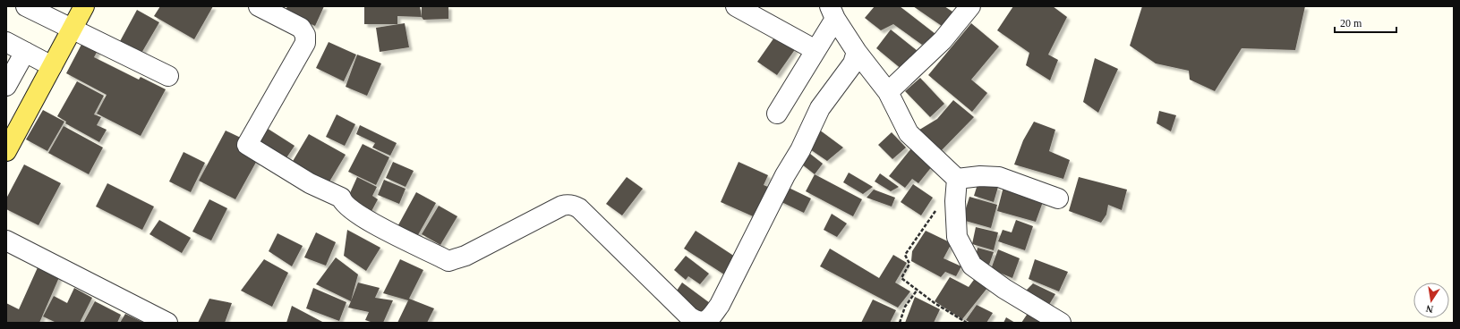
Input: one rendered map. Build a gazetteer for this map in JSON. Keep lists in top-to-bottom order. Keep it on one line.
{"scale_bar":"20 m","north":"bottom"}
